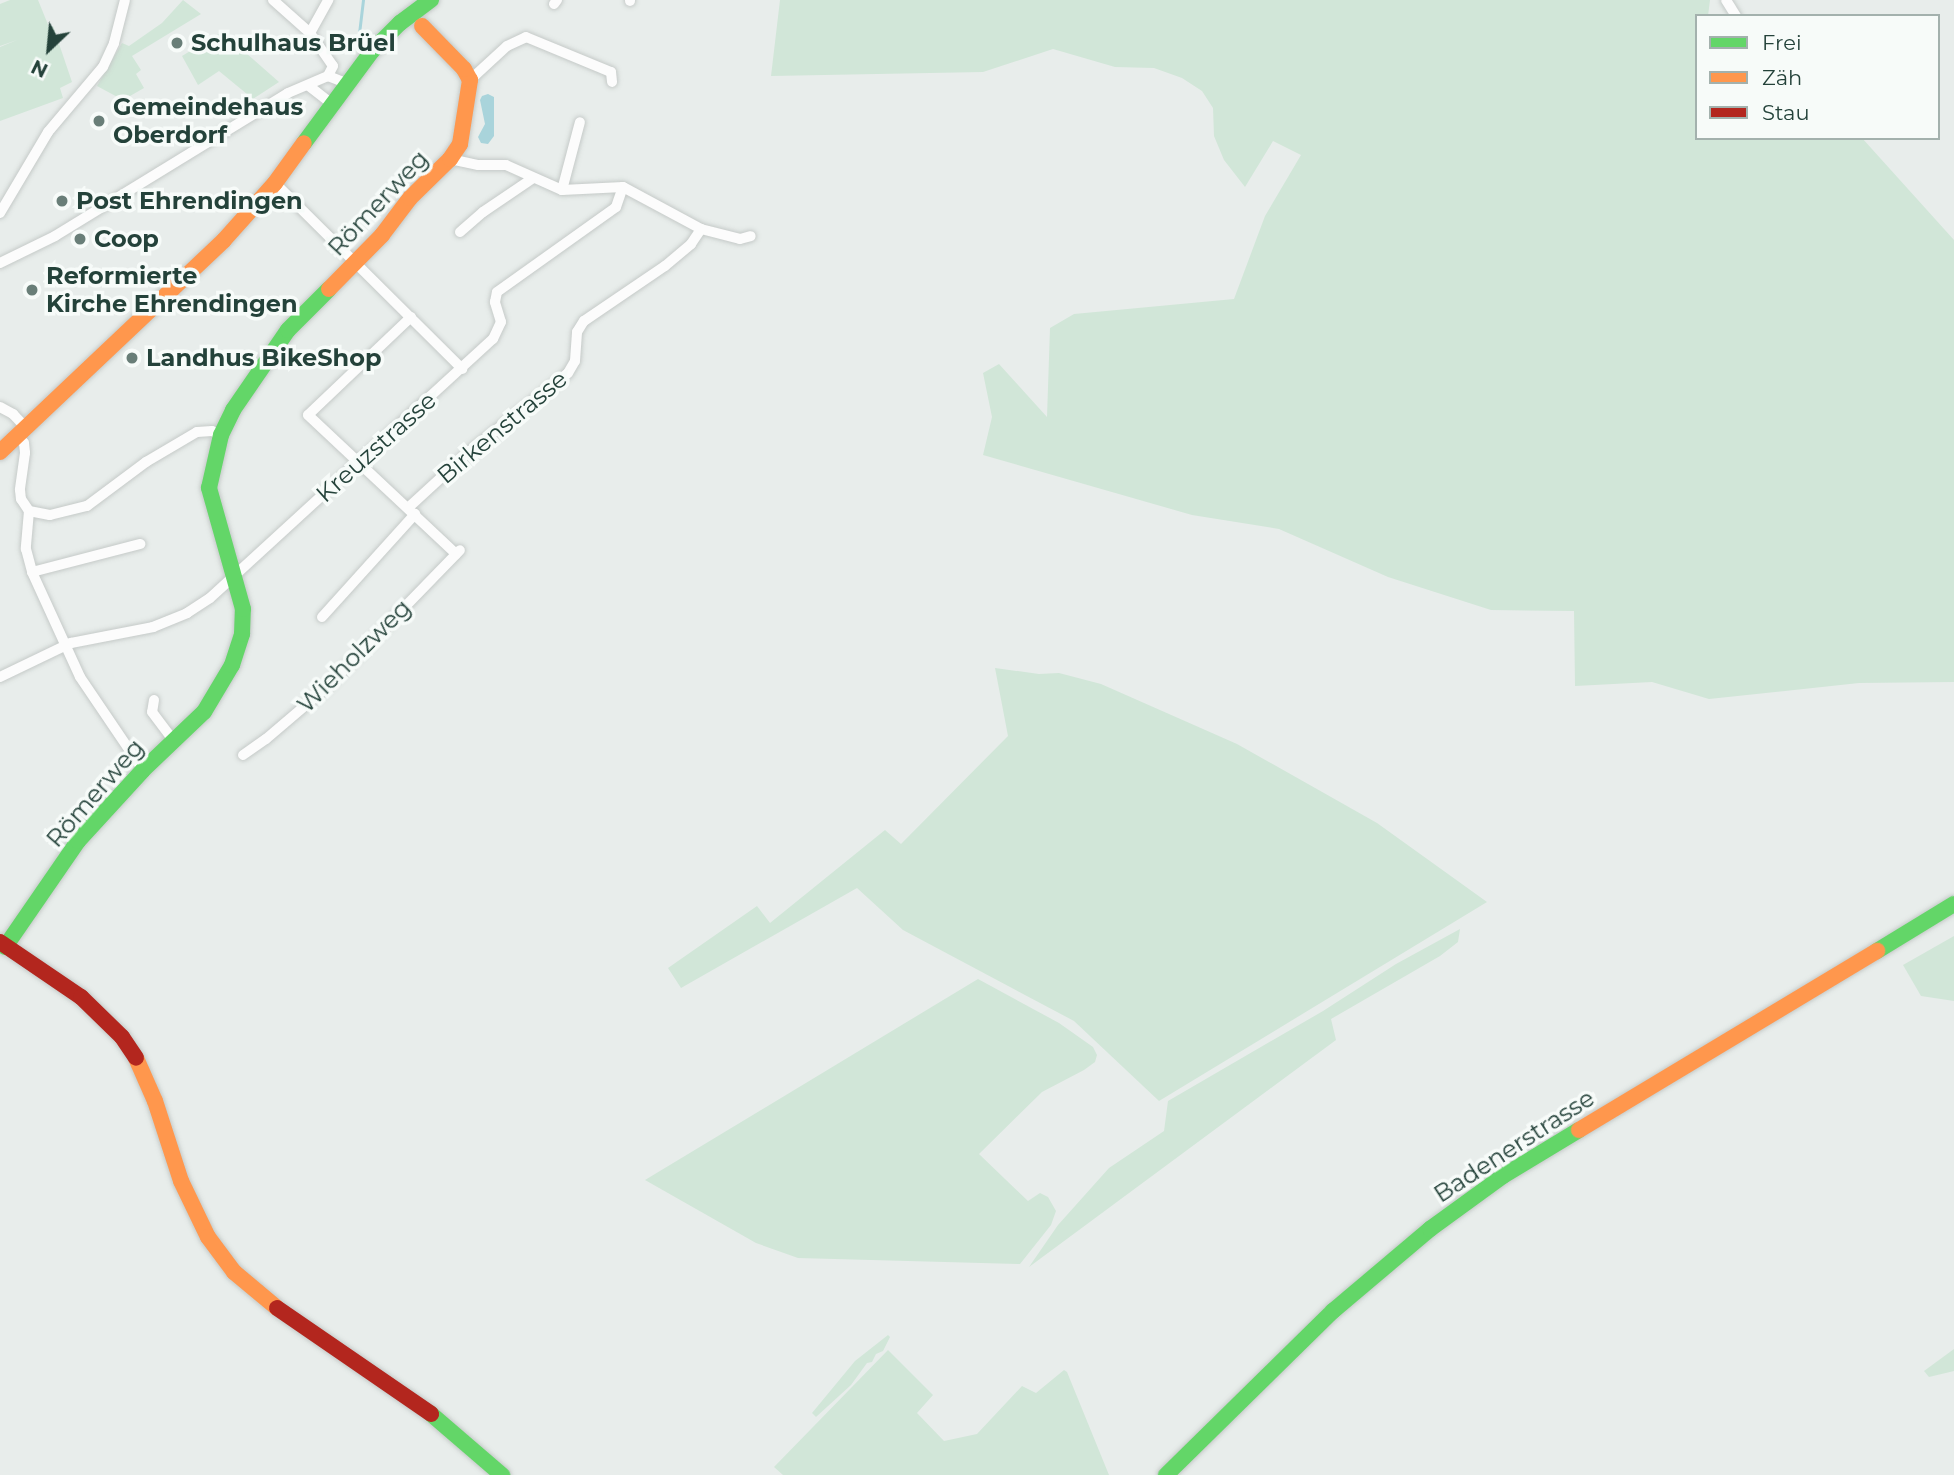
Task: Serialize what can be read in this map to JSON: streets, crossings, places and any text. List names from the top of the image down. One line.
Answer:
{"streets":{"street":["Römerweg","Birkenstrasse","Kreuzstrasse","Wieholzweg","Badenerstrasse"]},"crossings":[["Römerweg","Kreuzstrasse"],["Birkenstrasse","Wieholzweg"]],"places":["Schulhaus Brüel","Gemeindehaus Oberdorf","Post Ehrendingen","Coop","Reformierte Kirche Ehrendingen","Landhus BikeShop"],"legend":["Frei","Zäh","Stau"],"north":"bottom left"}
